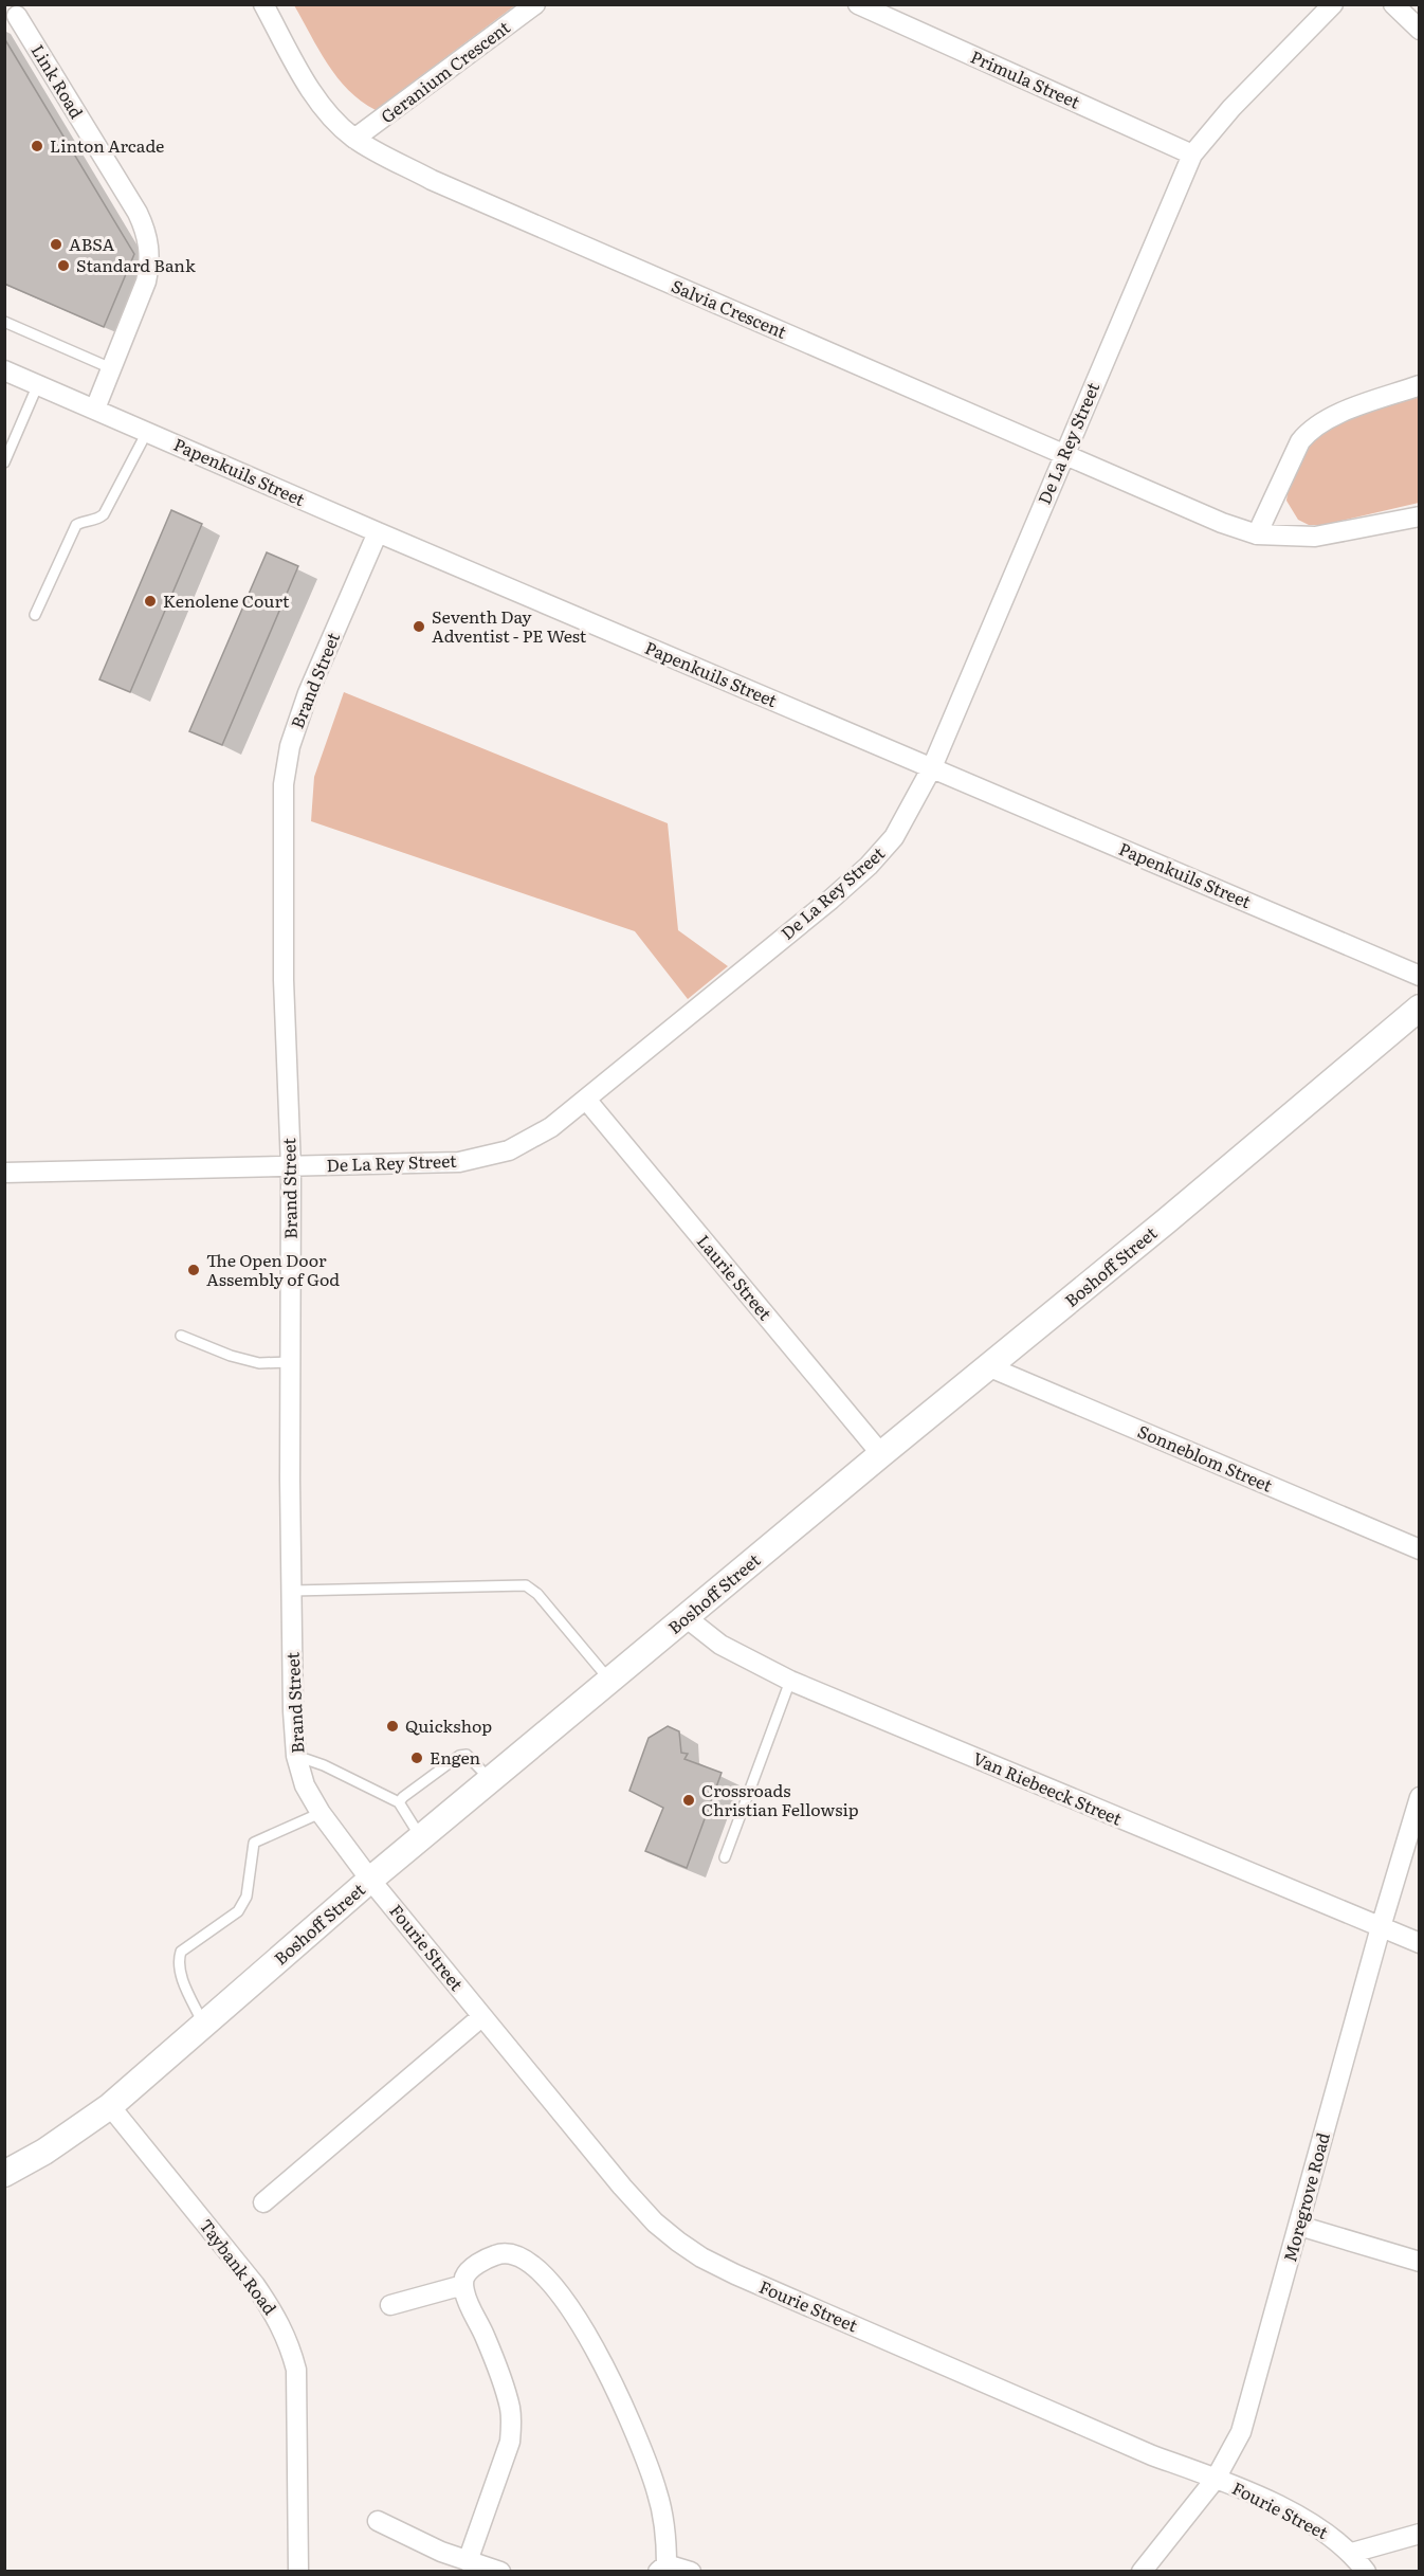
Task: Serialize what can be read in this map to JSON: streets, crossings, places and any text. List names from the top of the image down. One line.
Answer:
{"streets":{"street":["Geranium Crescent","Primula Street","Link Road","Salvia Crescent","De La Rey Street","Papenkuils Street","Brand Street","Boshoff Street","Laurie Street","Sonneblom Street","Van Riebeeck Street","Fourie Street","Moregrove Road","Taybank Road"]},"crossings":[["Geranium Crescent","Salvia Crescent"],["Primula Street","De La Rey Street"],["Link Road","Papenkuils Street"],["Salvia Crescent","De La Rey Street"],["De La Rey Street","Papenkuils Street"],["De La Rey Street","Brand Street"],["De La Rey Street","Laurie Street"],["Papenkuils Street","Brand Street"],["Brand Street","Boshoff Street"],["Brand Street","Fourie Street"],["Boshoff Street","Laurie Street"],["Boshoff Street","Sonneblom Street"],["Boshoff Street","Van Riebeeck Street"],["Boshoff Street","Fourie Street"],["Boshoff Street","Taybank Road"],["Van Riebeeck Street","Moregrove Road"],["Fourie Street","Moregrove Road"]],"places":["Linton Arcade","ABSA","Standard Bank","Kenolene Court","Seventh Day Adventist - PE West","The Open Door Assembly of God","Quickshop","Engen","Crossroads Christian Fellowsip"]}
